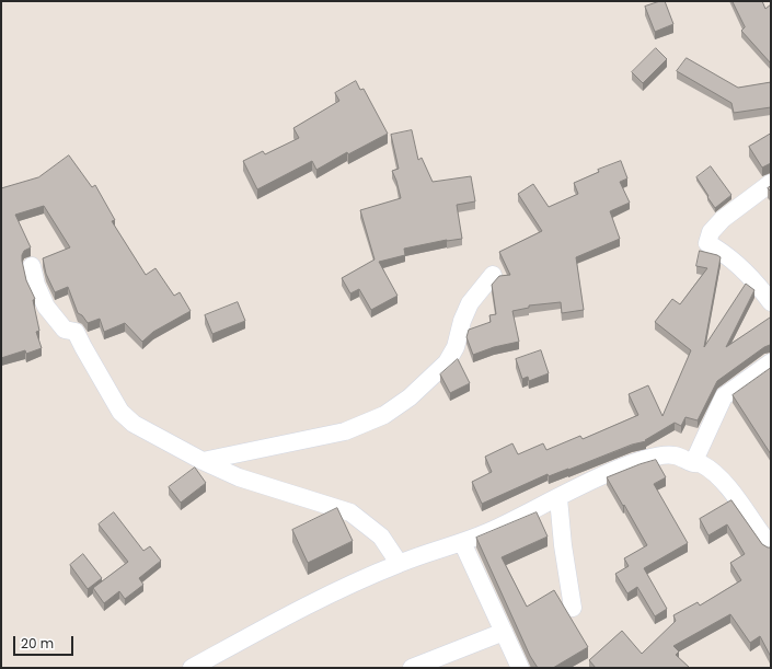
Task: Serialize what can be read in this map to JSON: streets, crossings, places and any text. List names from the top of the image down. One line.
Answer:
{"scale_bar":"20 m"}
